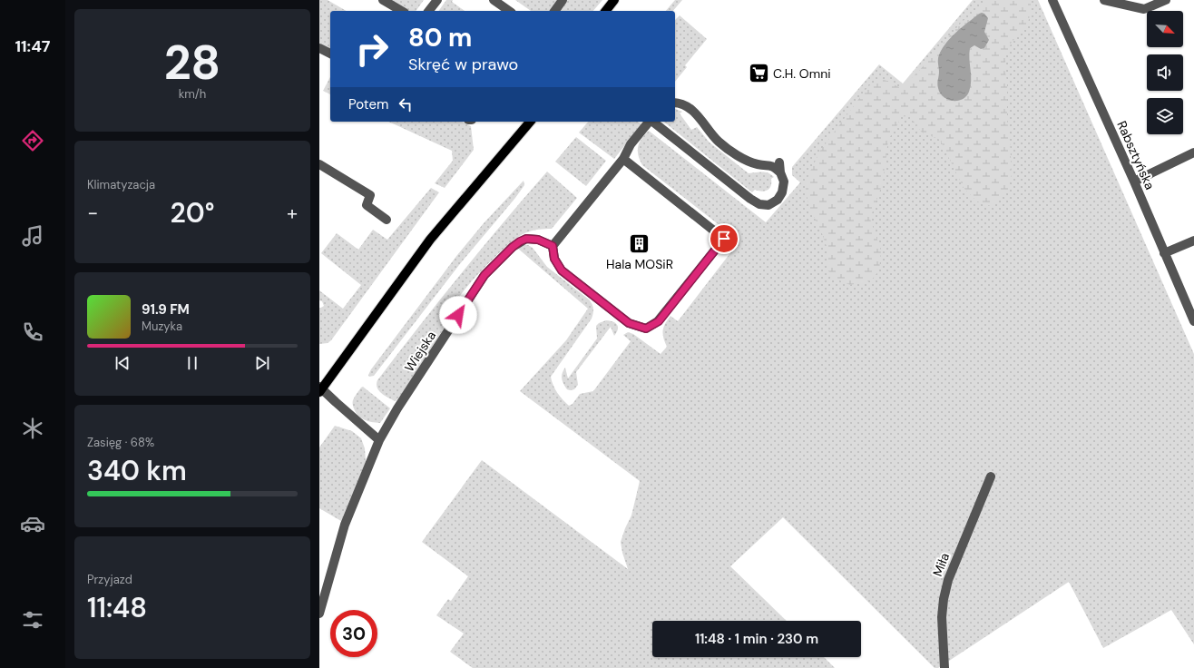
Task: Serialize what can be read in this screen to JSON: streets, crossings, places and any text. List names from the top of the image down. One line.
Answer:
{"streets":{"street":["Rabsztyńska","Wiejska","Miła"]},"places":{"supermarket":["C.H. Omni"],"building":["Hala MOSiR"]},"north":"bottom right","page":{"tabs":"11:47","tile":[["28","km/h"],"Klimatyzacja",["Zasięg · 68%","340 km"],["Przyjazd","11:48"]],"turn":["80 m","Skręć w prawo"],"then":"Potem","heat":["−","20°","+"],"song":["91.9 FM","Muzyka"],"limit":"30","trip":"11:48 · 1 min · 230 m"}}
